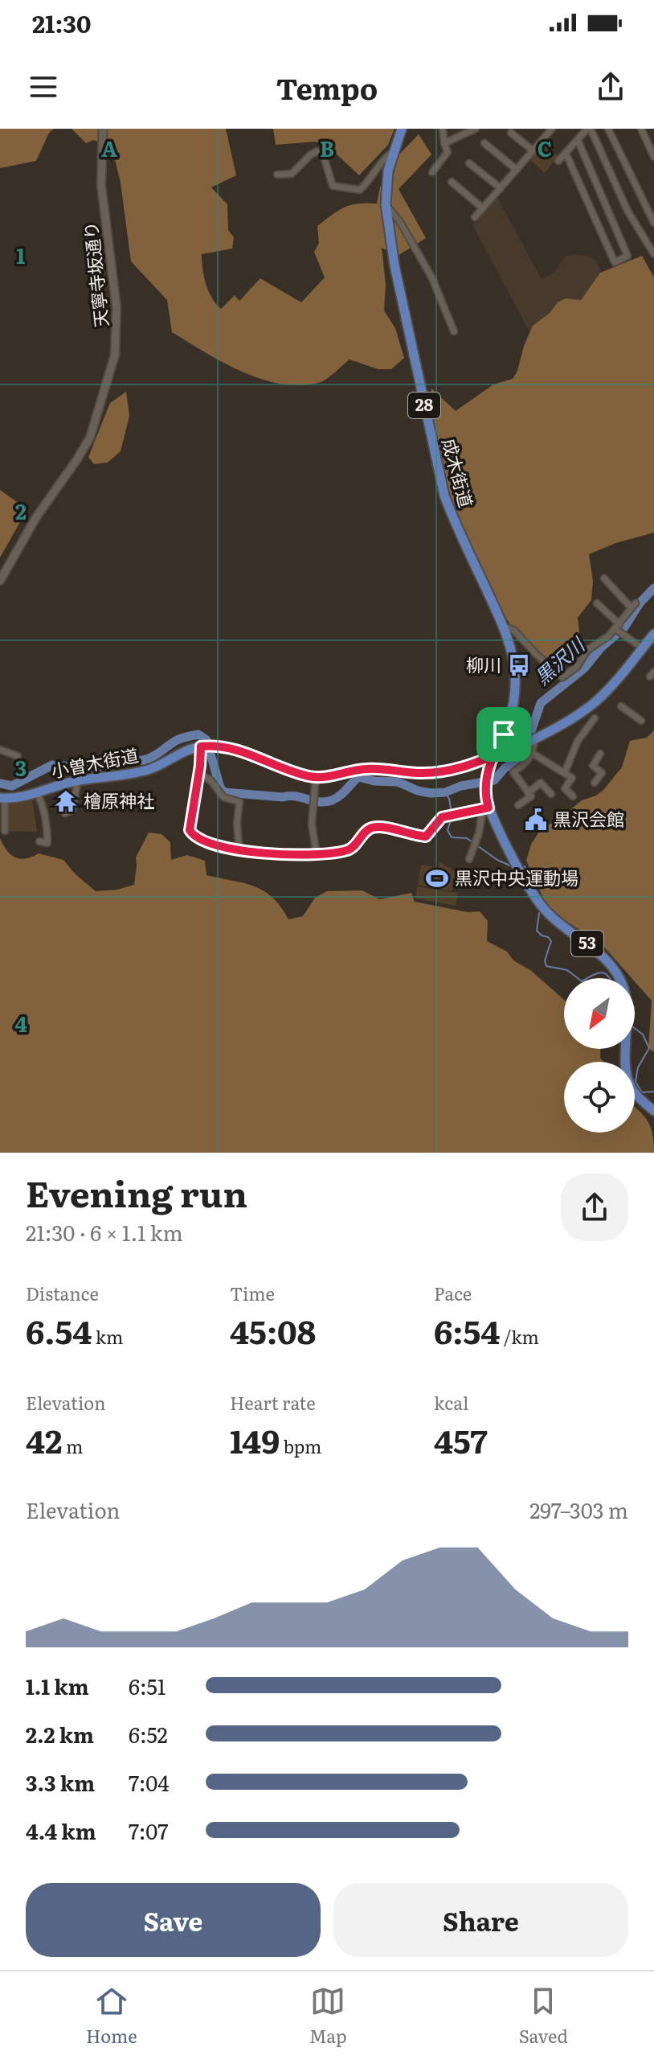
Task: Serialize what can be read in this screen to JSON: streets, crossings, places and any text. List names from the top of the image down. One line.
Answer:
{"streets":{"main road":["28","成木街道","小曽木街道","53"],"street":["天寧寺坂通り"]},"crossings":[["成木街道","53"]],"water":["黒沢川"],"places":{"bus stop":["柳川"],"temple":["檜原神社"],"public building":["黒沢会館"],"sports":["黒沢中央運動場"]},"north":"bottom left","page":{"status":"21:30","header":"Tempo","heading":["Evening run","21:30 · 6 × 1.1 km"],"stats":[["Distance","6.54 km"],["Time","45:08"],["Pace","6:54 /km"],["Elevation","42 m"],["Heart rate","149 bpm"],["kcal","457"]],"chart":["Elevation","297–303 m"],"list":[{"name":"1.1 km","note":"6:51"},{"name":"2.2 km","note":"6:52"},{"name":"3.3 km","note":"7:04"},{"name":"4.4 km","note":"7:07"}],"buttons":["Save","Share"],"tabs":["Home","Map","Saved"]},"grid":{"columns":["A","B","C"],"rows":["1","2","3","4"]}}
